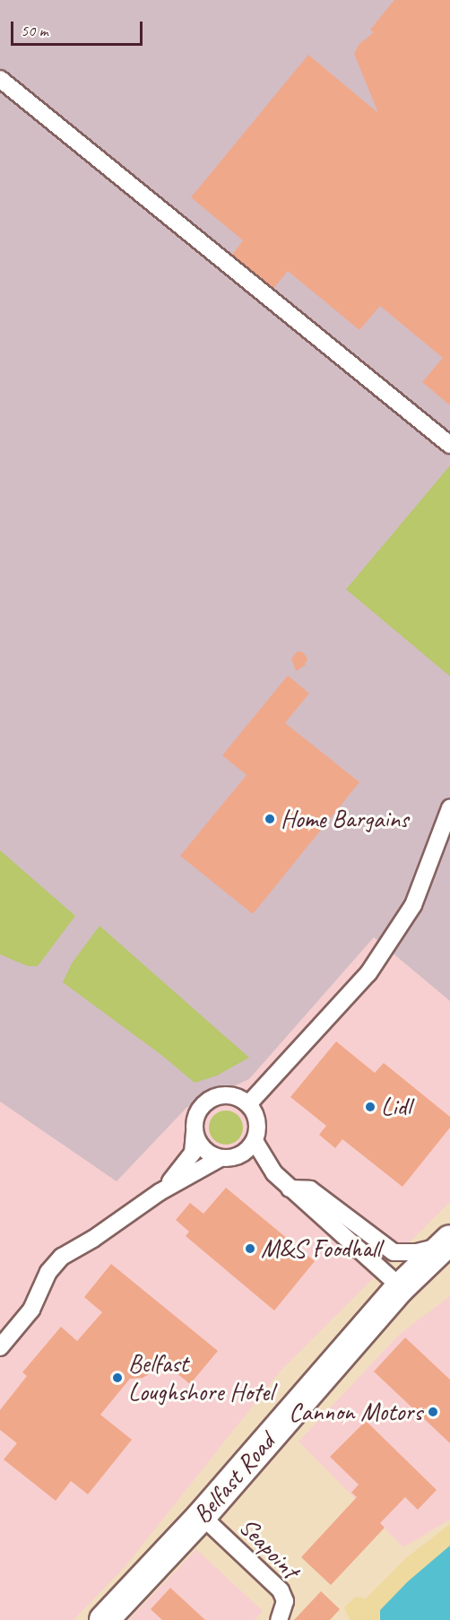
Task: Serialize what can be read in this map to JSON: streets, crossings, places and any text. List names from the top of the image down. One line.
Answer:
{"streets":{"highway":["Belfast Road"],"street":["Seapoint"]},"crossings":[["Belfast Road","Seapoint"]],"places":["Home Bargains","Lidl","M&S Foodhall","Belfast Loughshore Hotel","Cannon Motors"],"scale_bar":"50 m"}
